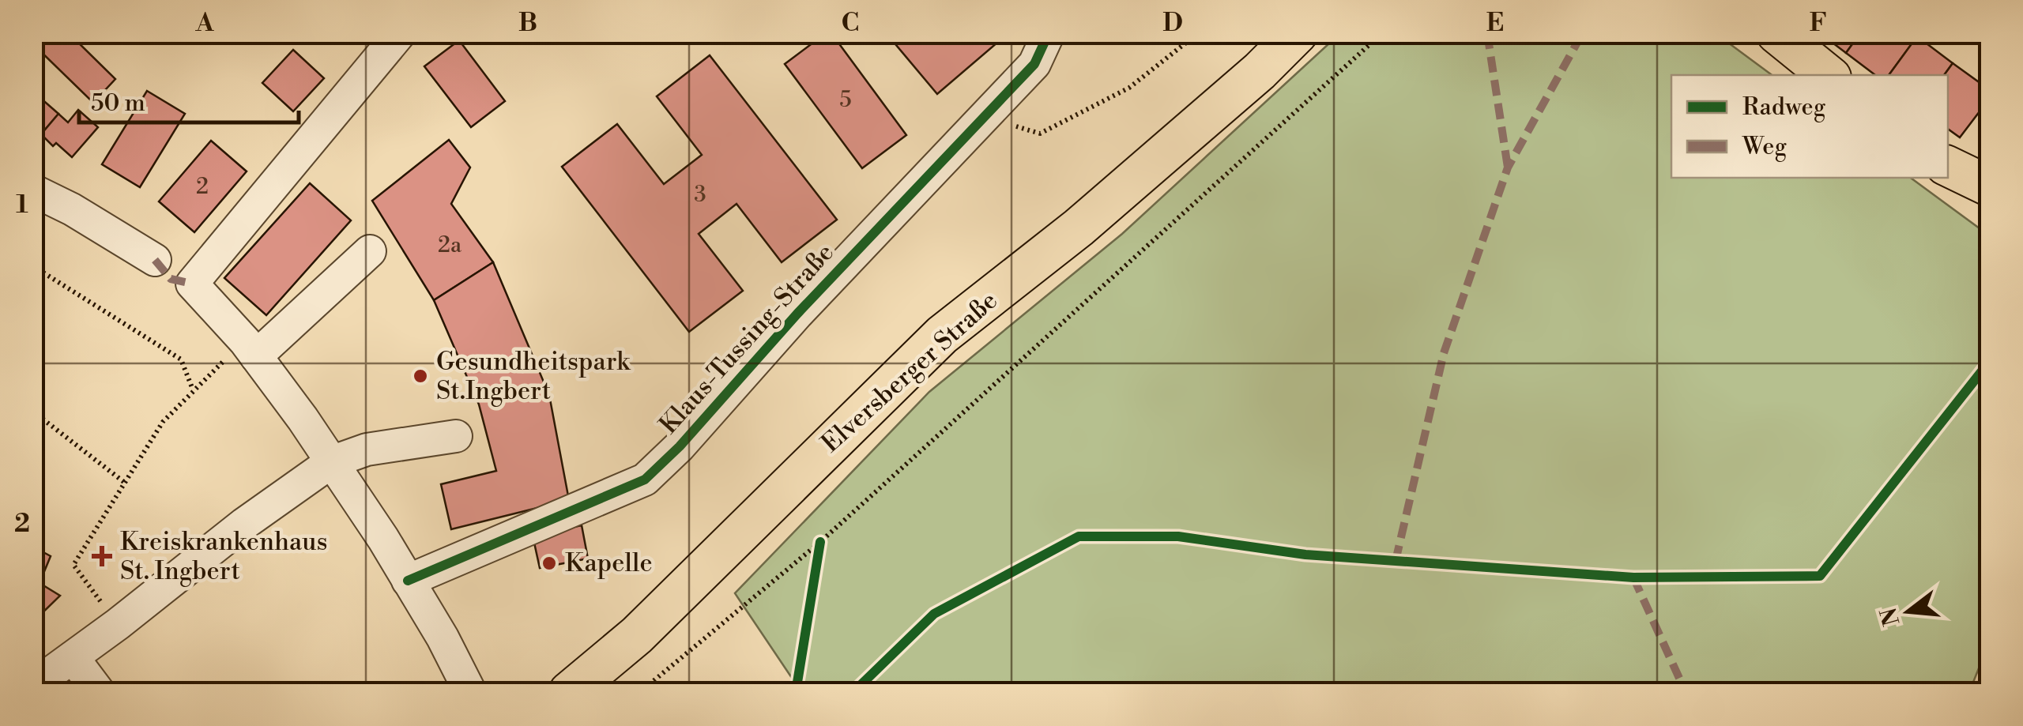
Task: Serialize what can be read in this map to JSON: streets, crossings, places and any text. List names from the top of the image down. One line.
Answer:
{"streets":{"main road":["Elversberger Straße"],"street":["Klaus-Tussing-Straße"]},"places":{"other":["Gesundheitspark St.Ingbert","Kapelle"],"health":["Kreiskrankenhaus St. Ingbert"]},"house_numbers":["5","2","3","2a"],"legend":["Radweg","Weg"],"scale_bar":"50 m","north":"left","grid":{"columns":["A","B","C","D","E","F"],"rows":["1","2"]}}
